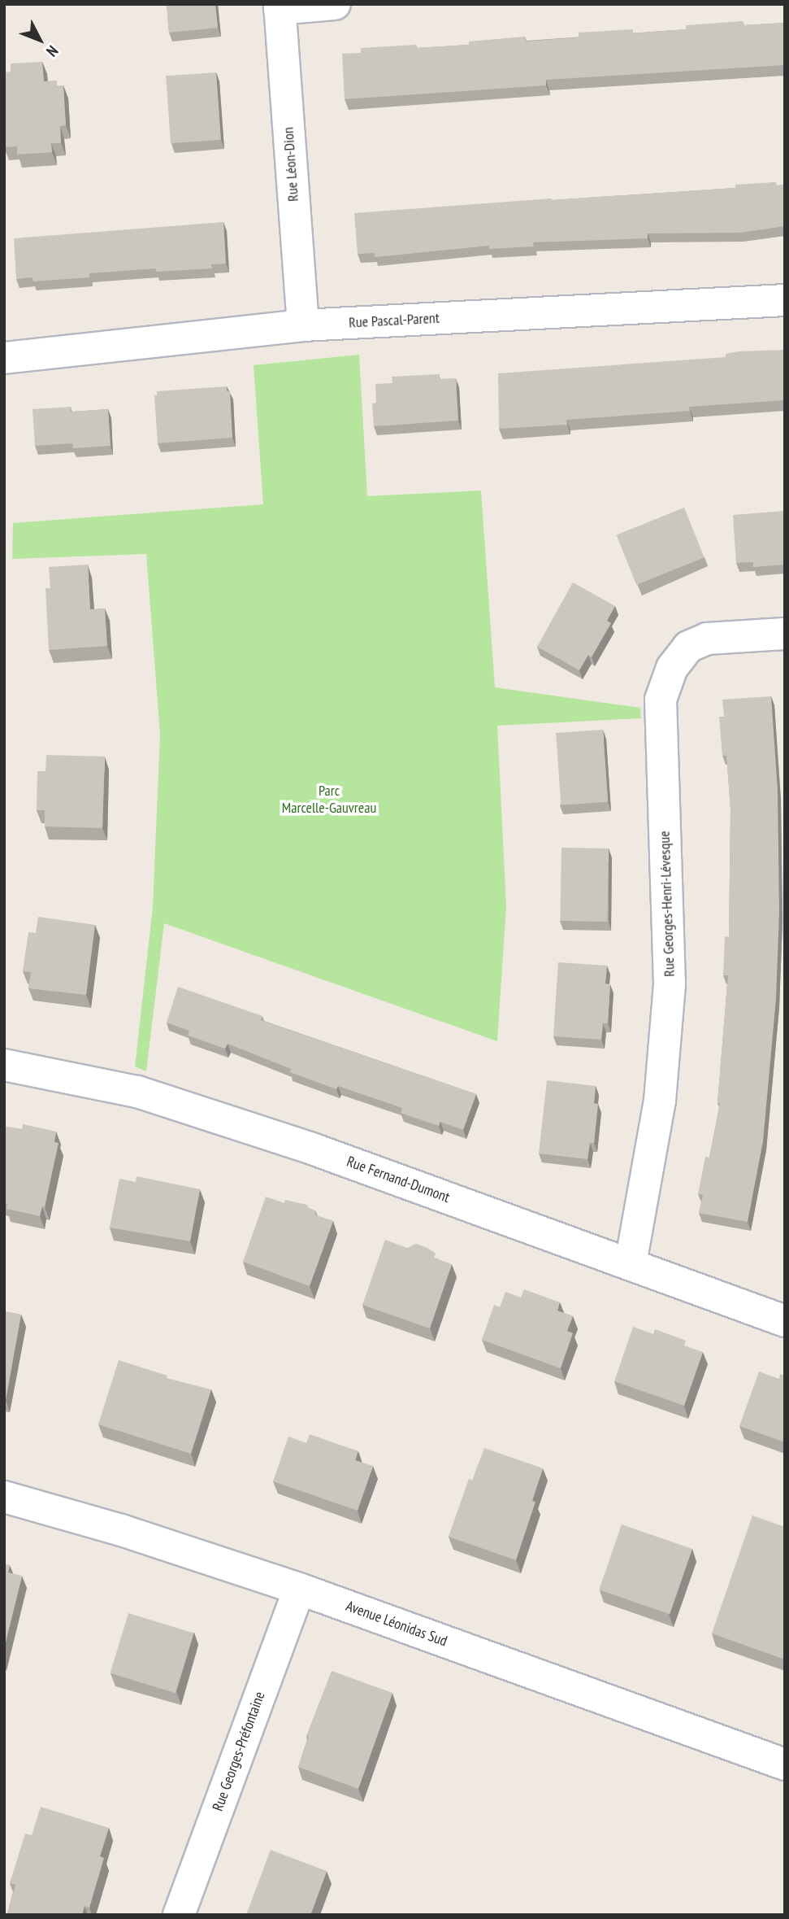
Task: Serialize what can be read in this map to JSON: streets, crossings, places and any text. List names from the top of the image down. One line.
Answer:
{"streets":{"street":["Rue Léon-Dion","Rue Pascal-Parent","Rue Georges-Henri-Lévesque","Rue Fernand-Dumont","Avenue Léonidas Sud","Rue Georges-Préfontaine"]},"crossings":[["Rue Léon-Dion","Rue Pascal-Parent"],["Rue Georges-Henri-Lévesque","Rue Fernand-Dumont"],["Avenue Léonidas Sud","Rue Georges-Préfontaine"]],"parks":["Parc Marcelle-Gauvreau"],"north":"bottom right"}
